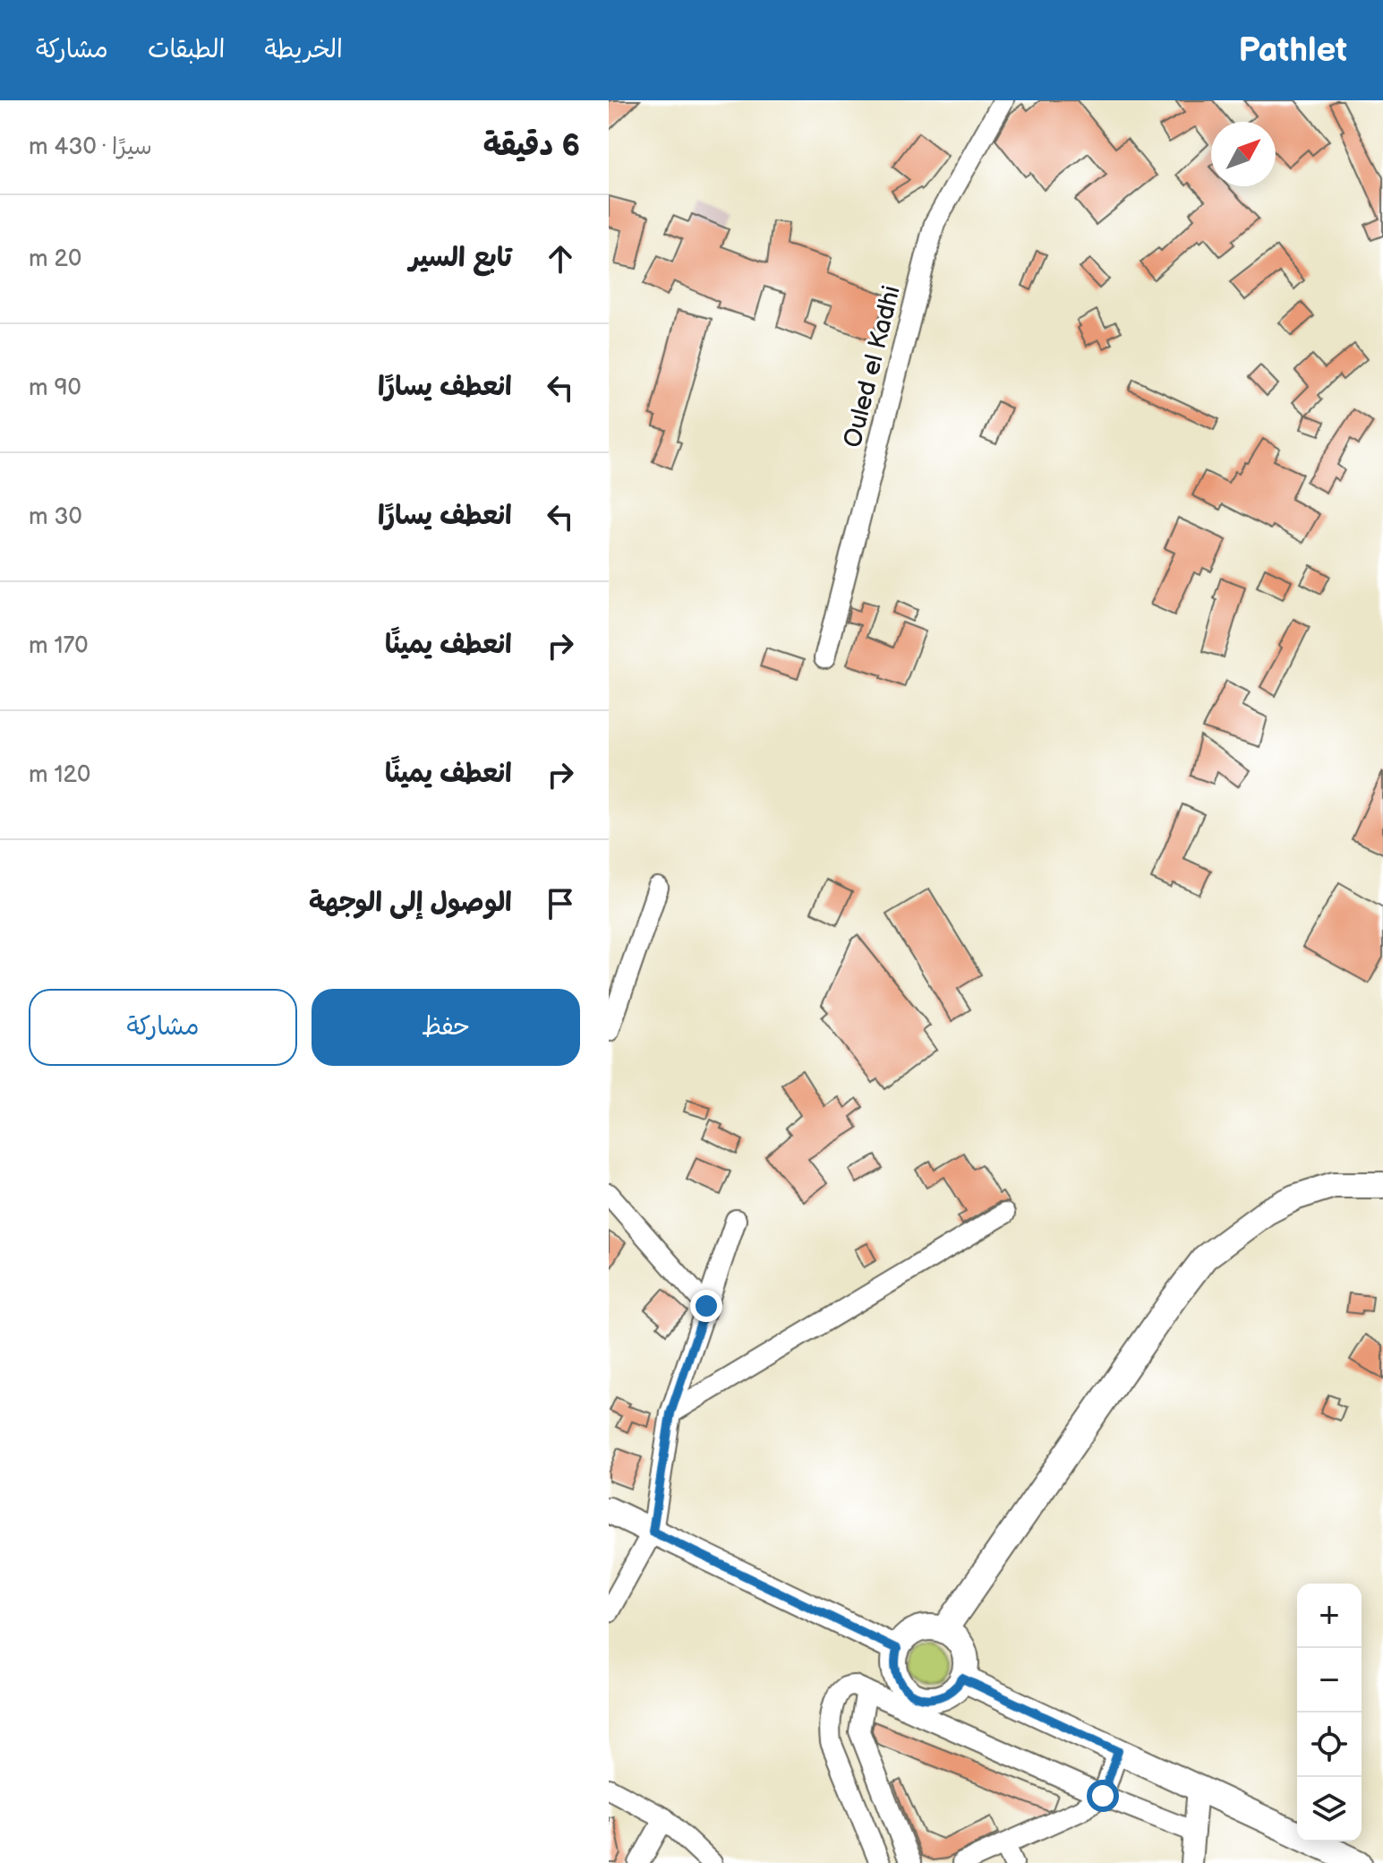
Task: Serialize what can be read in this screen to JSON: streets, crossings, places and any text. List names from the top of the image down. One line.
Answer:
{"streets":{"street":["Ouled el Kadhi"]},"north":"top right","page":{"header":"Pathlet","nav":["الخريطة","الطبقات","مشاركة"],"heading":["6 دقيقة","سيرًا · 430 m"],"list":[["تابع السير","20 m"],["انعطف يسارًا","90 m"],["انعطف يسارًا","30 m"],["انعطف يمينًا","170 m"],["انعطف يمينًا","120 m"],"الوصول إلى الوجهة"],"buttons":["حفظ","مشاركة"],"map_buttons":["+","−"]}}
